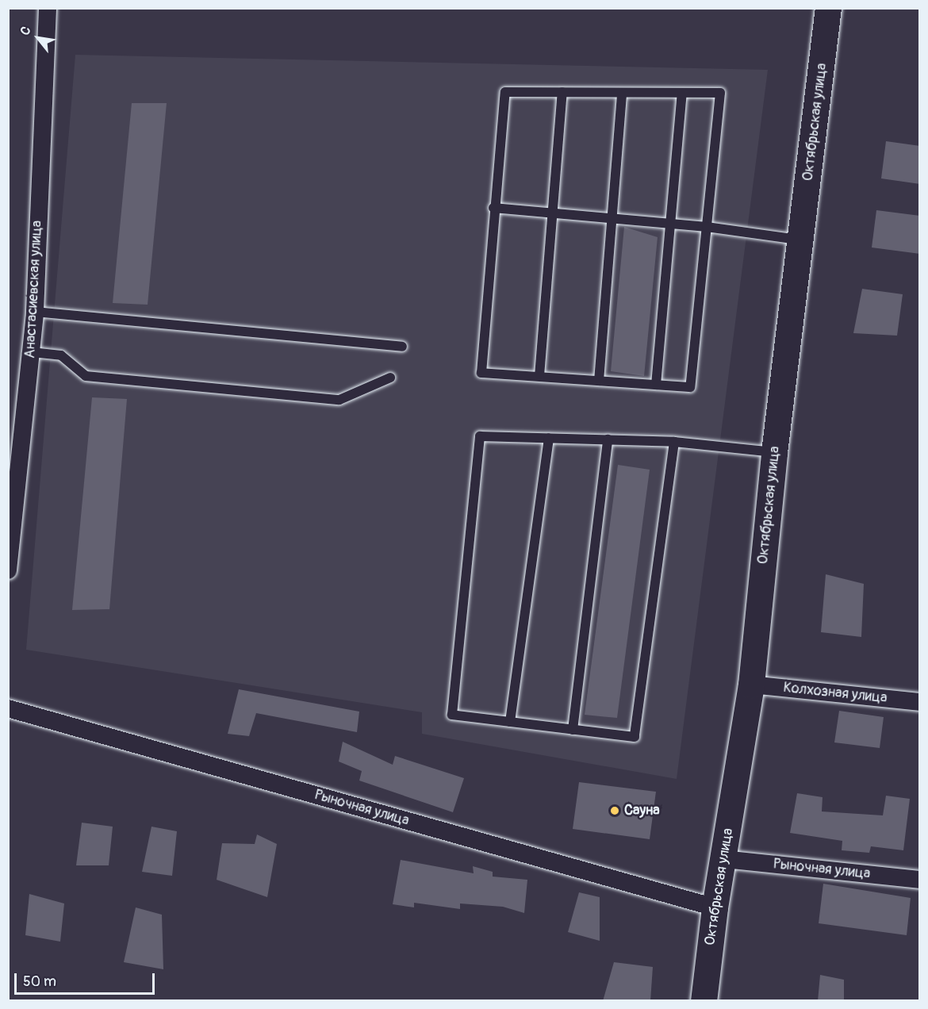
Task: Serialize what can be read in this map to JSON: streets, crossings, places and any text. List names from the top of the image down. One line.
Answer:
{"streets":{"street":["Октябрьская улица","Анастасиевская улица","Колхозная улица","Рыночная улица"]},"crossings":[["Октябрьская улица","Колхозная улица"],["Октябрьская улица","Рыночная улица"]],"places":["Сауна"],"scale_bar":"50 m","north":"top left"}
